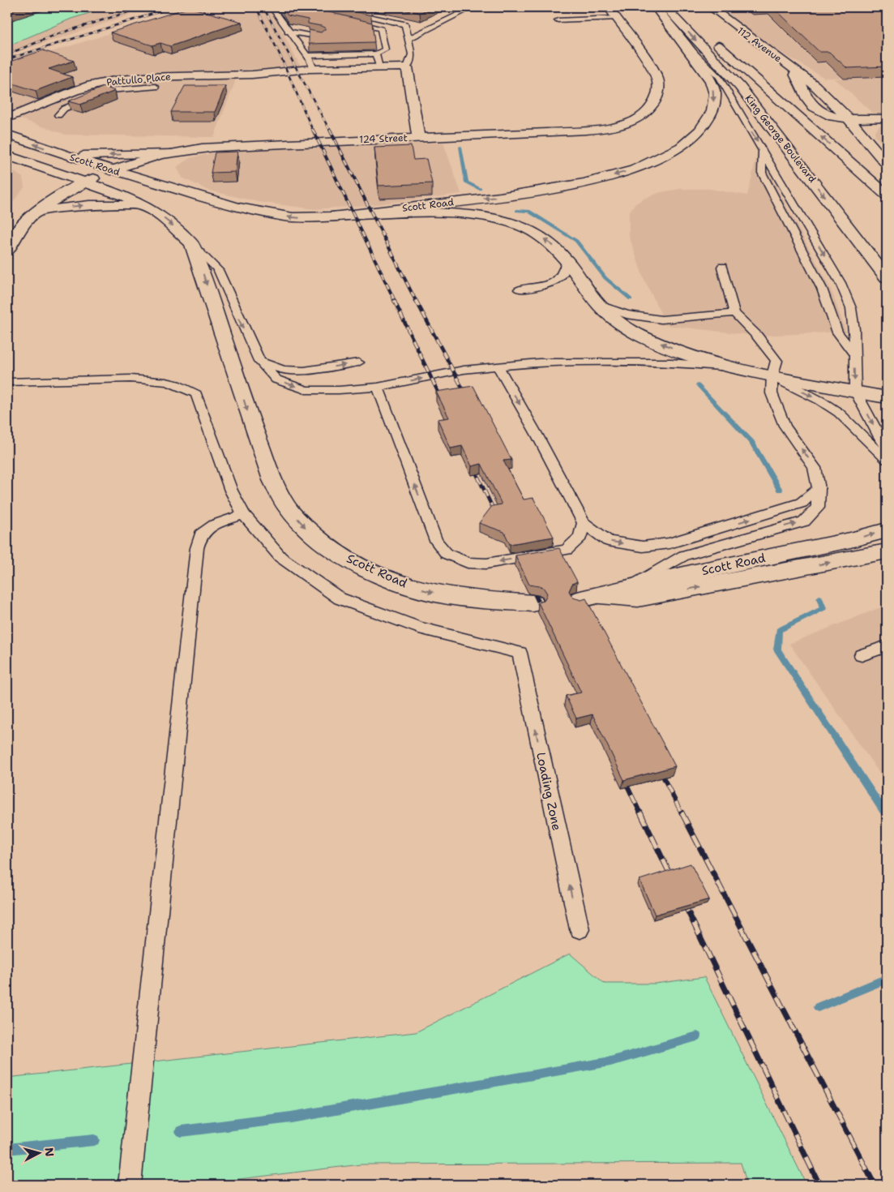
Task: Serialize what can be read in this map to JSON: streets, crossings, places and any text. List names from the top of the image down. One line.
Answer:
{"streets":{"main road":["112 Avenue","Pattullo Place","124 Street","King George Boulevard","Scott Road"],"lane":["Loading Zone"]},"crossings":[["124 Street","Scott Road"]],"one_way":["Loading Zone"],"north":"right"}
